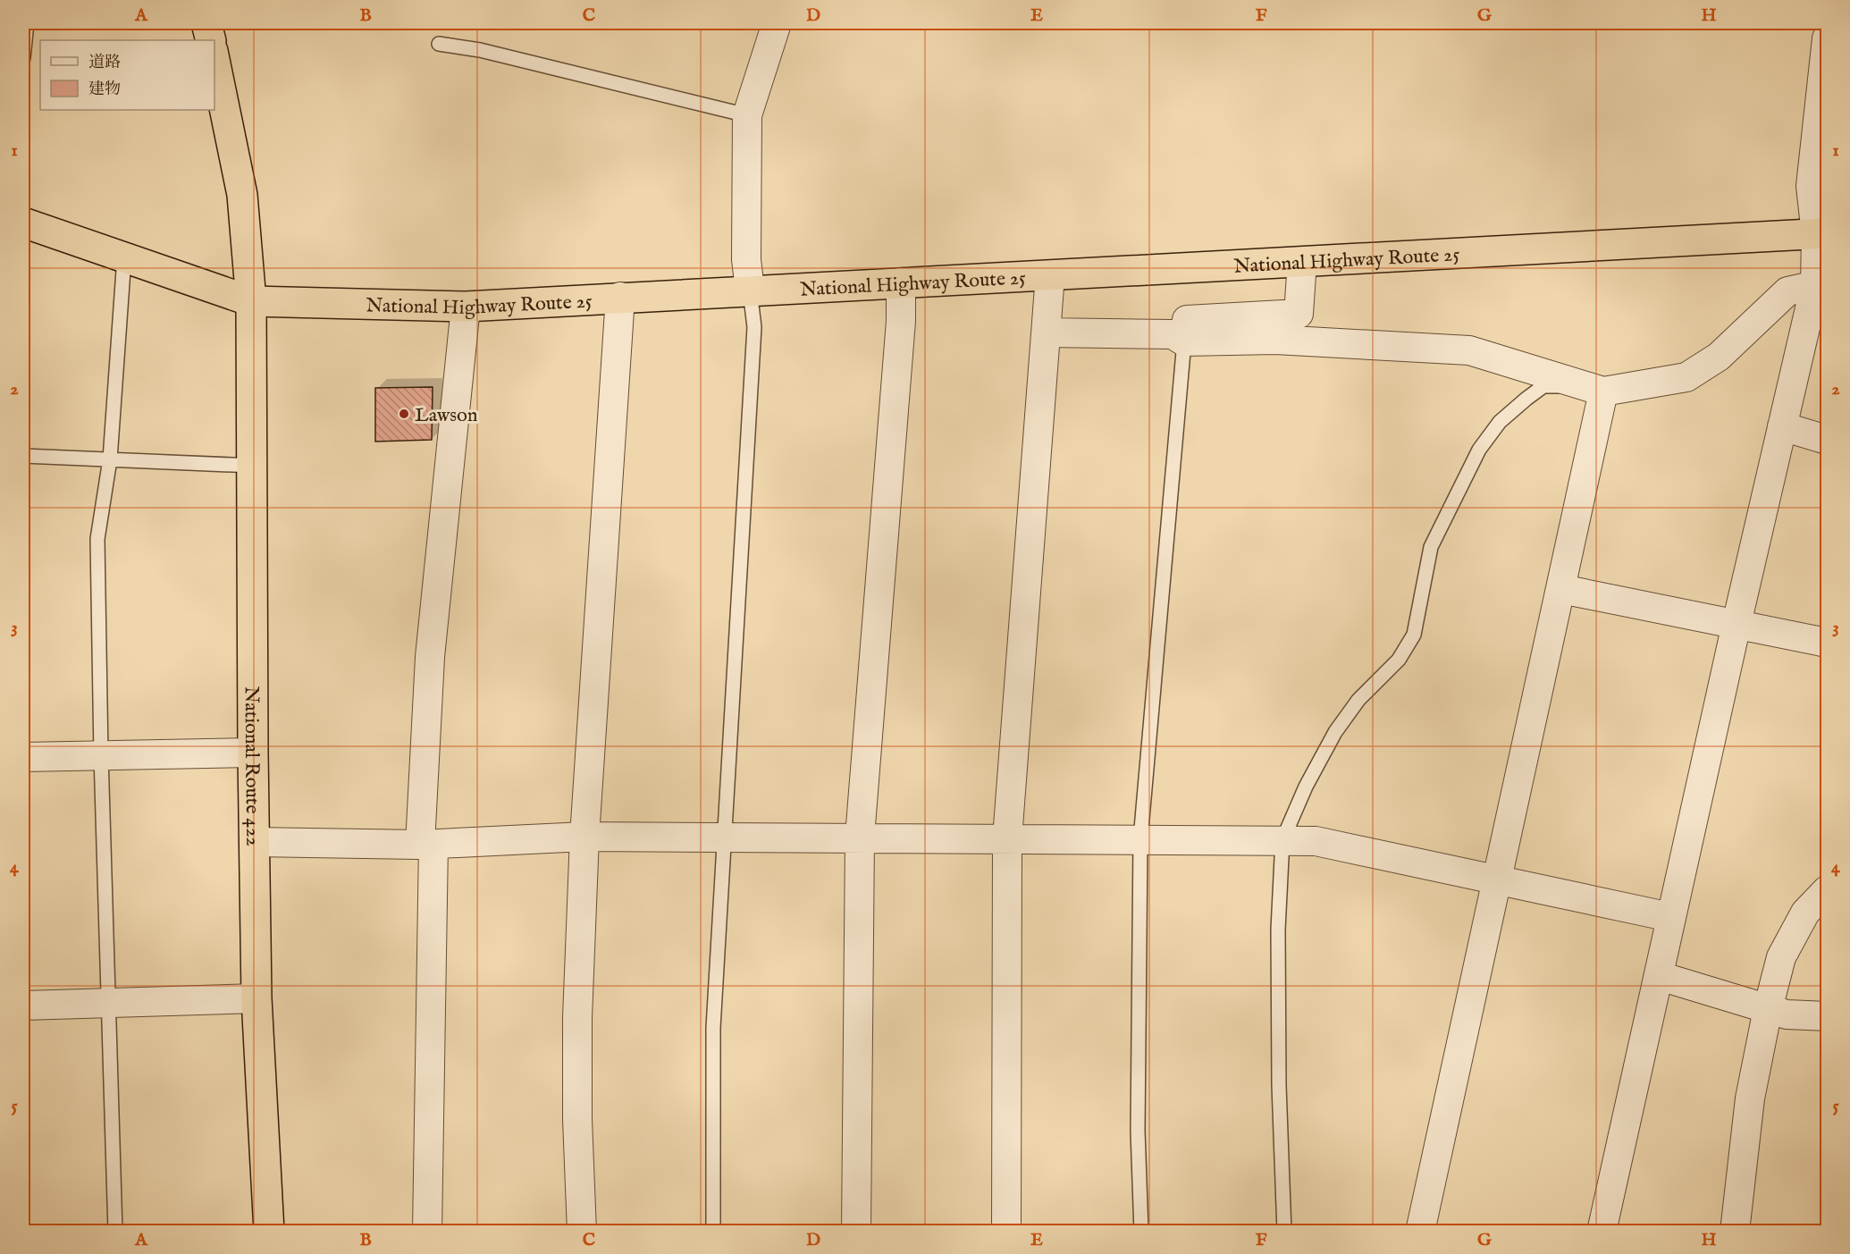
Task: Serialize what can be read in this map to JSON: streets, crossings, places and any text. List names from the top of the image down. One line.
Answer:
{"streets":{"highway":["National Highway Route 25","National Route 422"]},"crossings":[["National Highway Route 25","National Route 422"]],"places":["Lawson"],"legend":["道路","建物"],"grid":{"columns":["A","B","C","D","E","F","G","H"],"rows":["1","2","3","4","5"]}}
